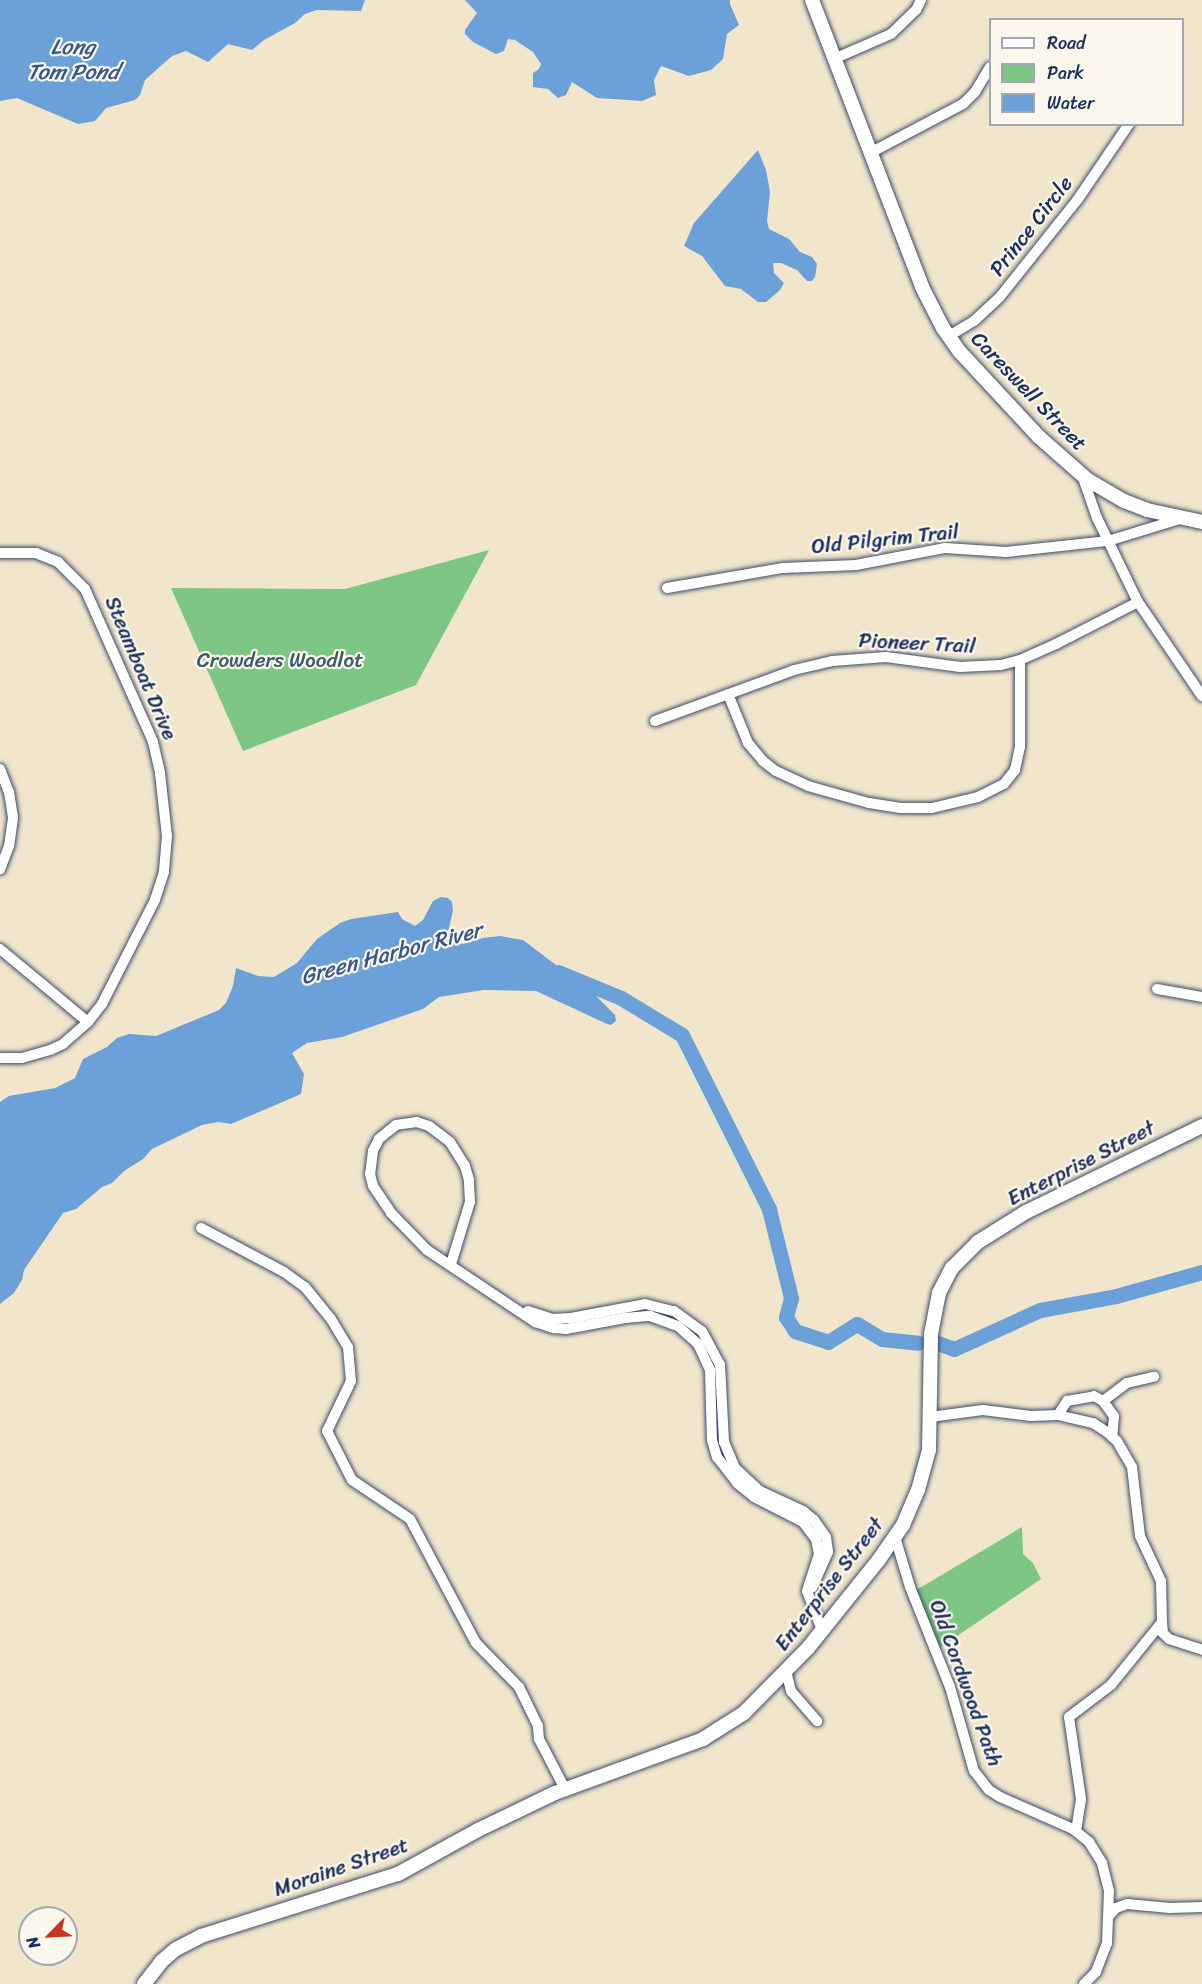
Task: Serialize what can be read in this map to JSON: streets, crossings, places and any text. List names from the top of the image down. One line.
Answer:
{"streets":{"main road":["Careswell Street","Enterprise Street","Moraine Street"],"street":["Prince Circle","Old Pilgrim Trail","Pioneer Trail","Steamboat Drive","Old Cordwood Path"]},"crossings":[["Prince Circle","Careswell Street"],["Careswell Street","Old Pilgrim Trail"],["Careswell Street","Pioneer Trail"],["Enterprise Street","Old Cordwood Path"],["Enterprise Street","Moraine Street"]],"water":["Long Tom Pond","Green Harbor River"],"parks":["Crowders Woodlot"],"legend":["Road","Park","Water"],"north":"bottom left"}
